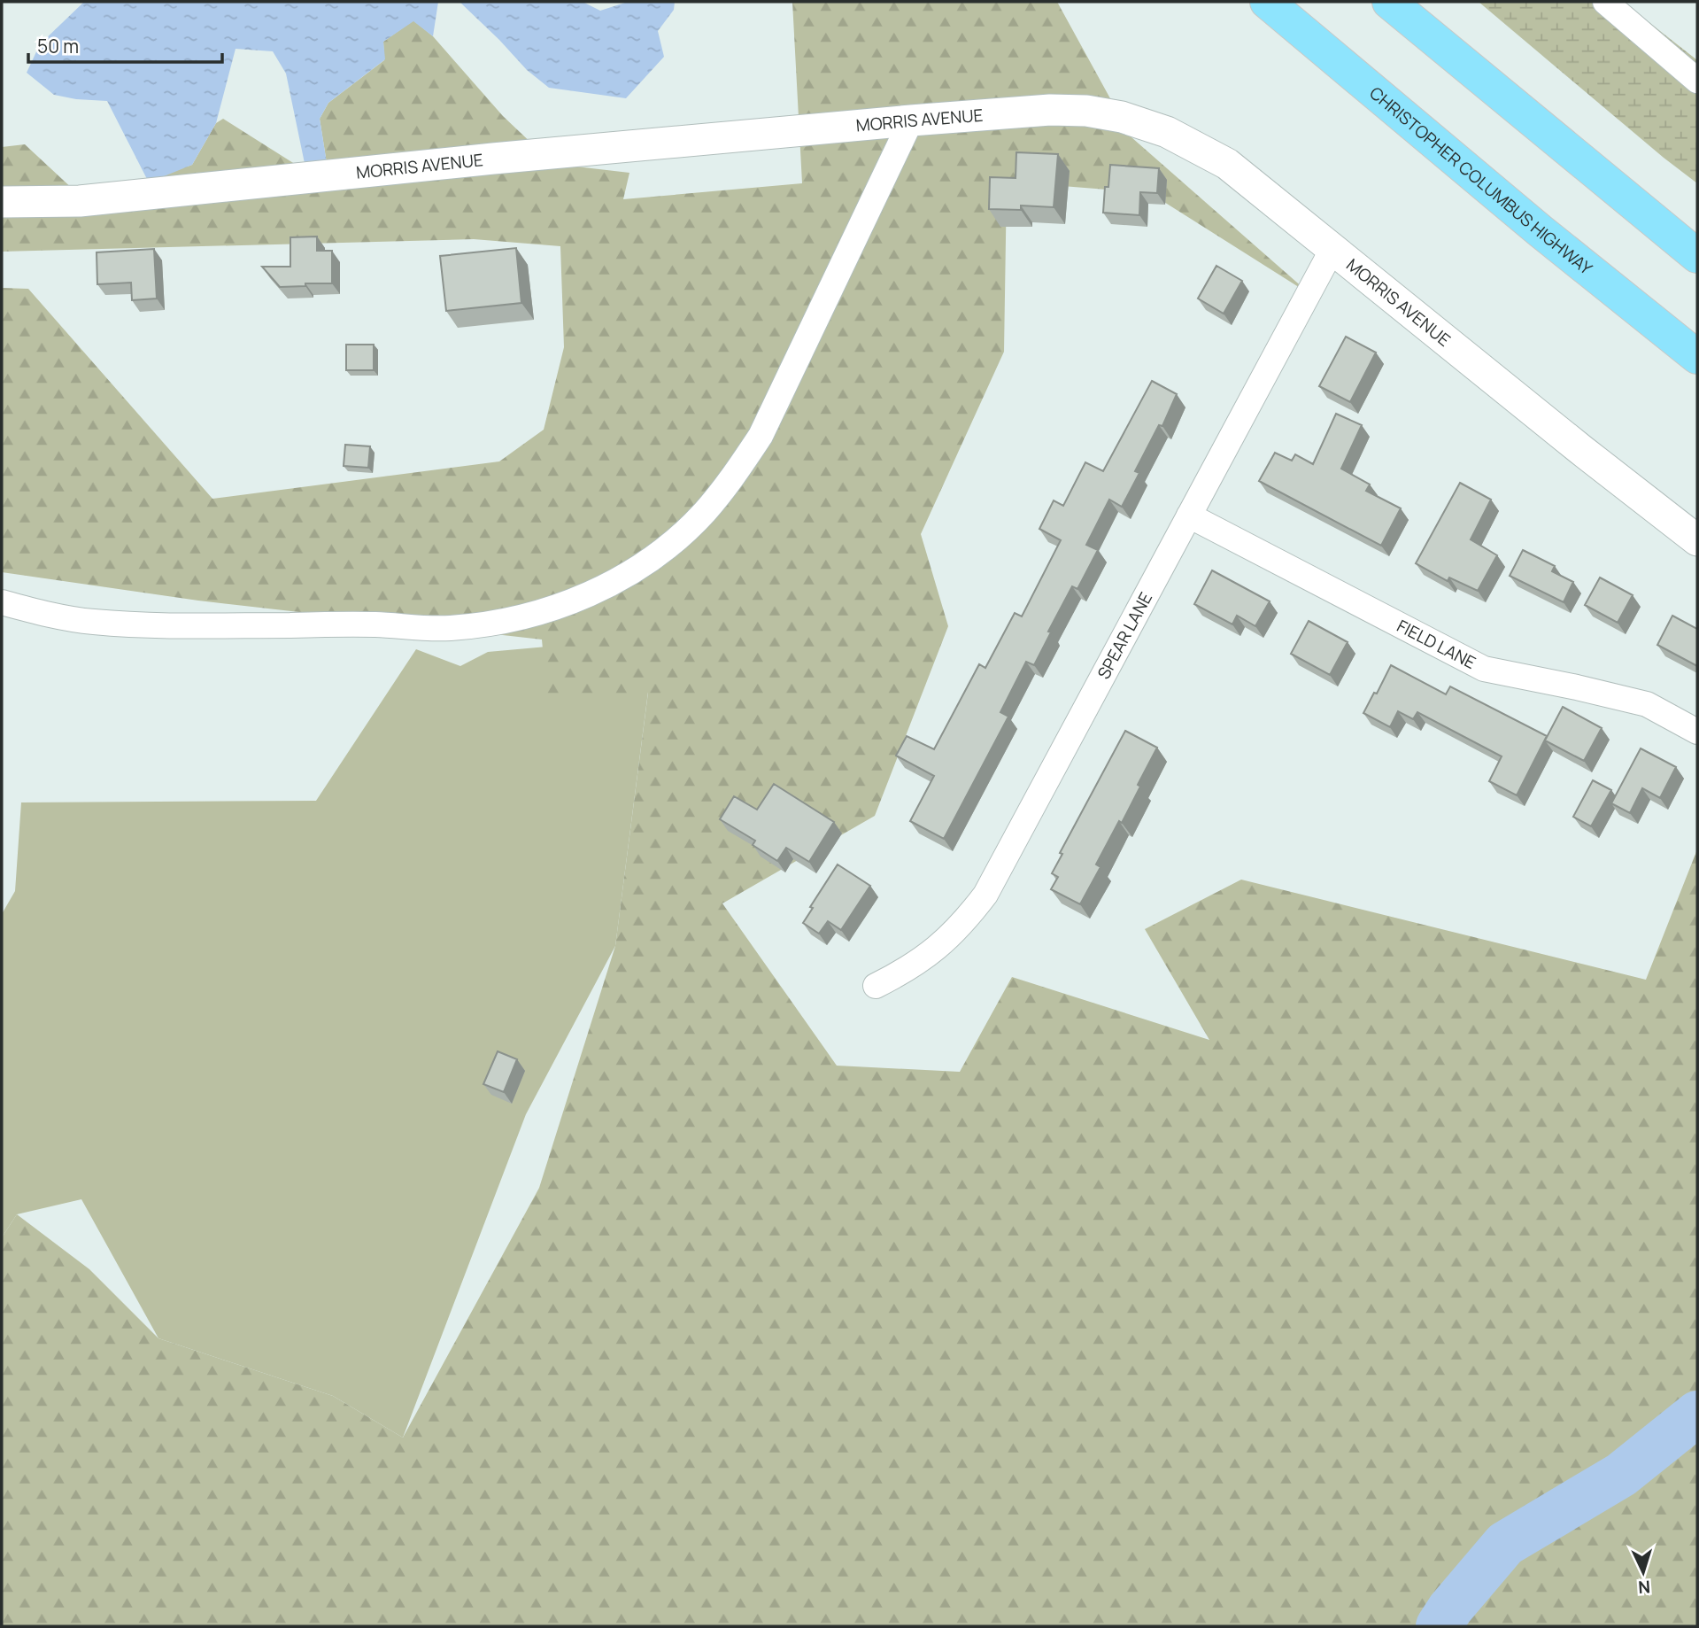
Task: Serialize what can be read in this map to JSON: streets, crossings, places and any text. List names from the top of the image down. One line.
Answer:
{"streets":{"highway":["CHRISTOPHER COLUMBUS HIGHWAY"],"street":["MORRIS AVENUE","SPEAR LANE","FIELD LANE"]},"crossings":[["MORRIS AVENUE","SPEAR LANE"],["SPEAR LANE","FIELD LANE"]],"scale_bar":"50 m","north":"bottom"}
